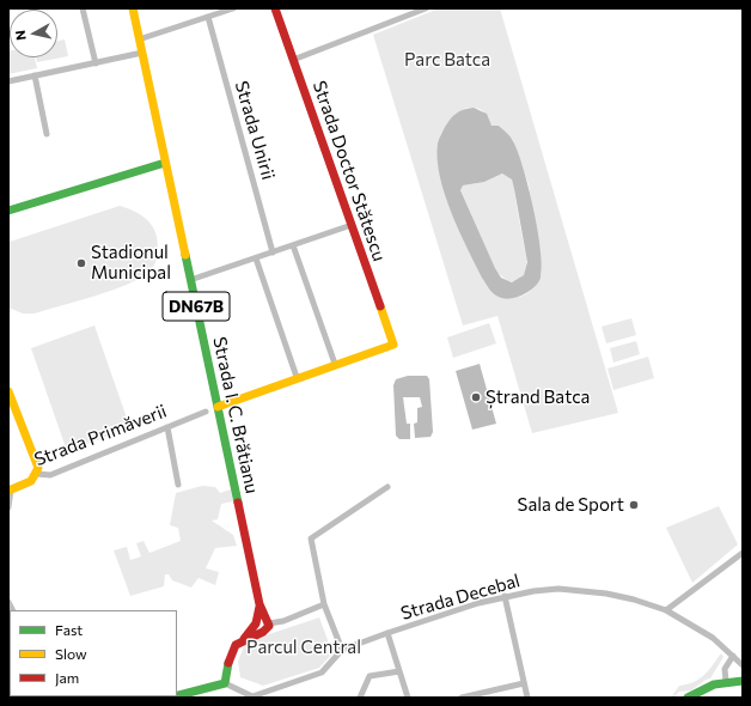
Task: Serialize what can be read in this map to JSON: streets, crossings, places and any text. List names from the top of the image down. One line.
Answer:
{"streets":{"main road":["Strada Doctor Stătescu","DN67B","Strada I. C. Brătianu","Strada Primăverii"],"street":["Strada Unirii","Strada Decebal"]},"parks":["Parc Batca","Parcul Central"],"places":["Stadionul Municipal","Ștrand Batca","Sala de Sport"],"legend":["Fast","Slow","Jam"],"north":"left"}
